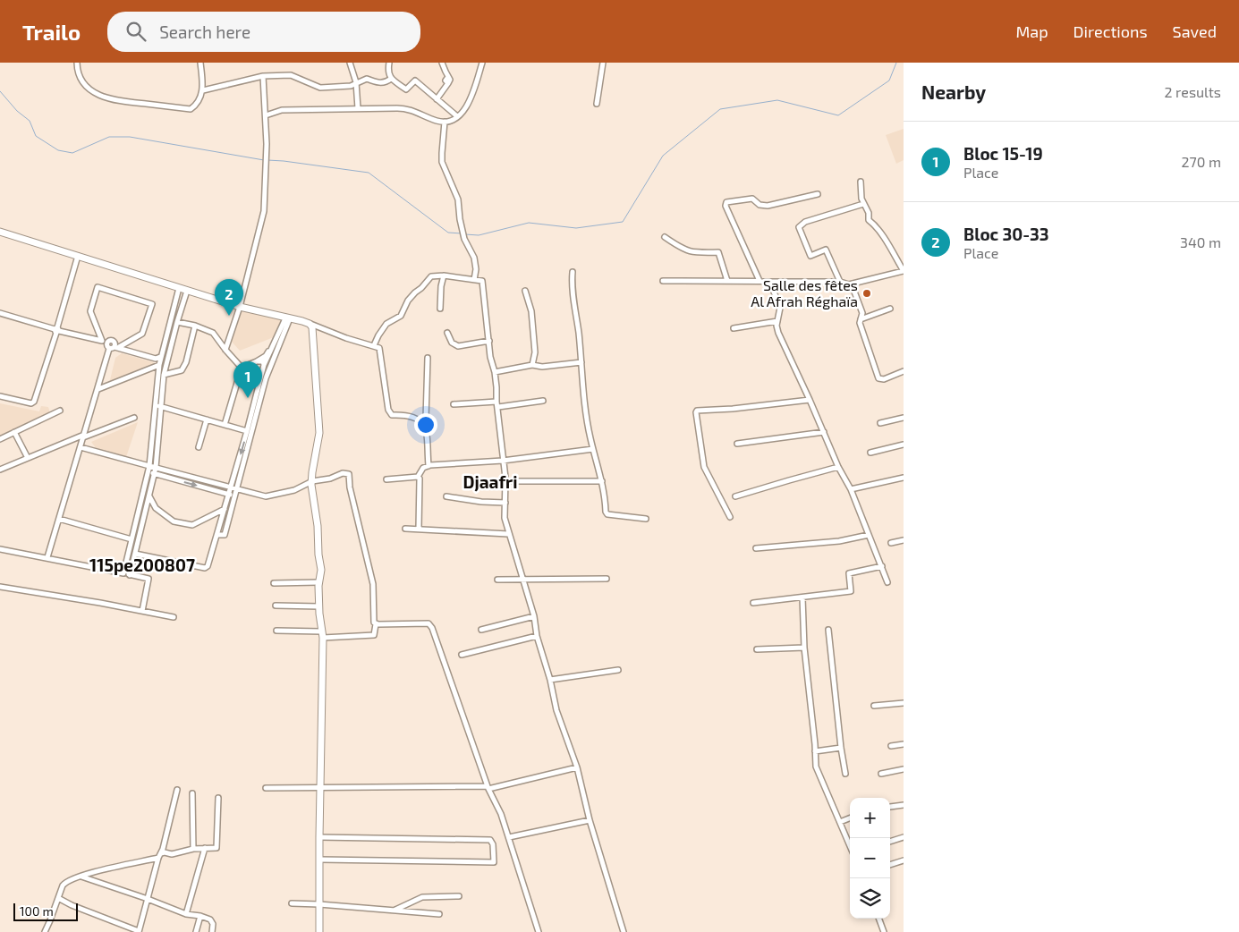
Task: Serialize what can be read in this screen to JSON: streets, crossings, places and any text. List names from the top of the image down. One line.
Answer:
{"districts":["Djaafri","115pe200807"],"places":["Salle des fêtes Al Afrah Réghaïa"],"scale_bar":"100 m","page":{"header":"Trailo","search":"Search here","nav":["Map","Directions","Saved"],"heading":["Nearby","2 results"],"list":[{"mark":"1","name":"Bloc 15-19","note":"Place","value":"270 m"},{"mark":"2","name":"Bloc 30-33","note":"Place","value":"340 m"}],"pins":["2","1"],"map_buttons":["+","−"],"scale":"100 m"}}
